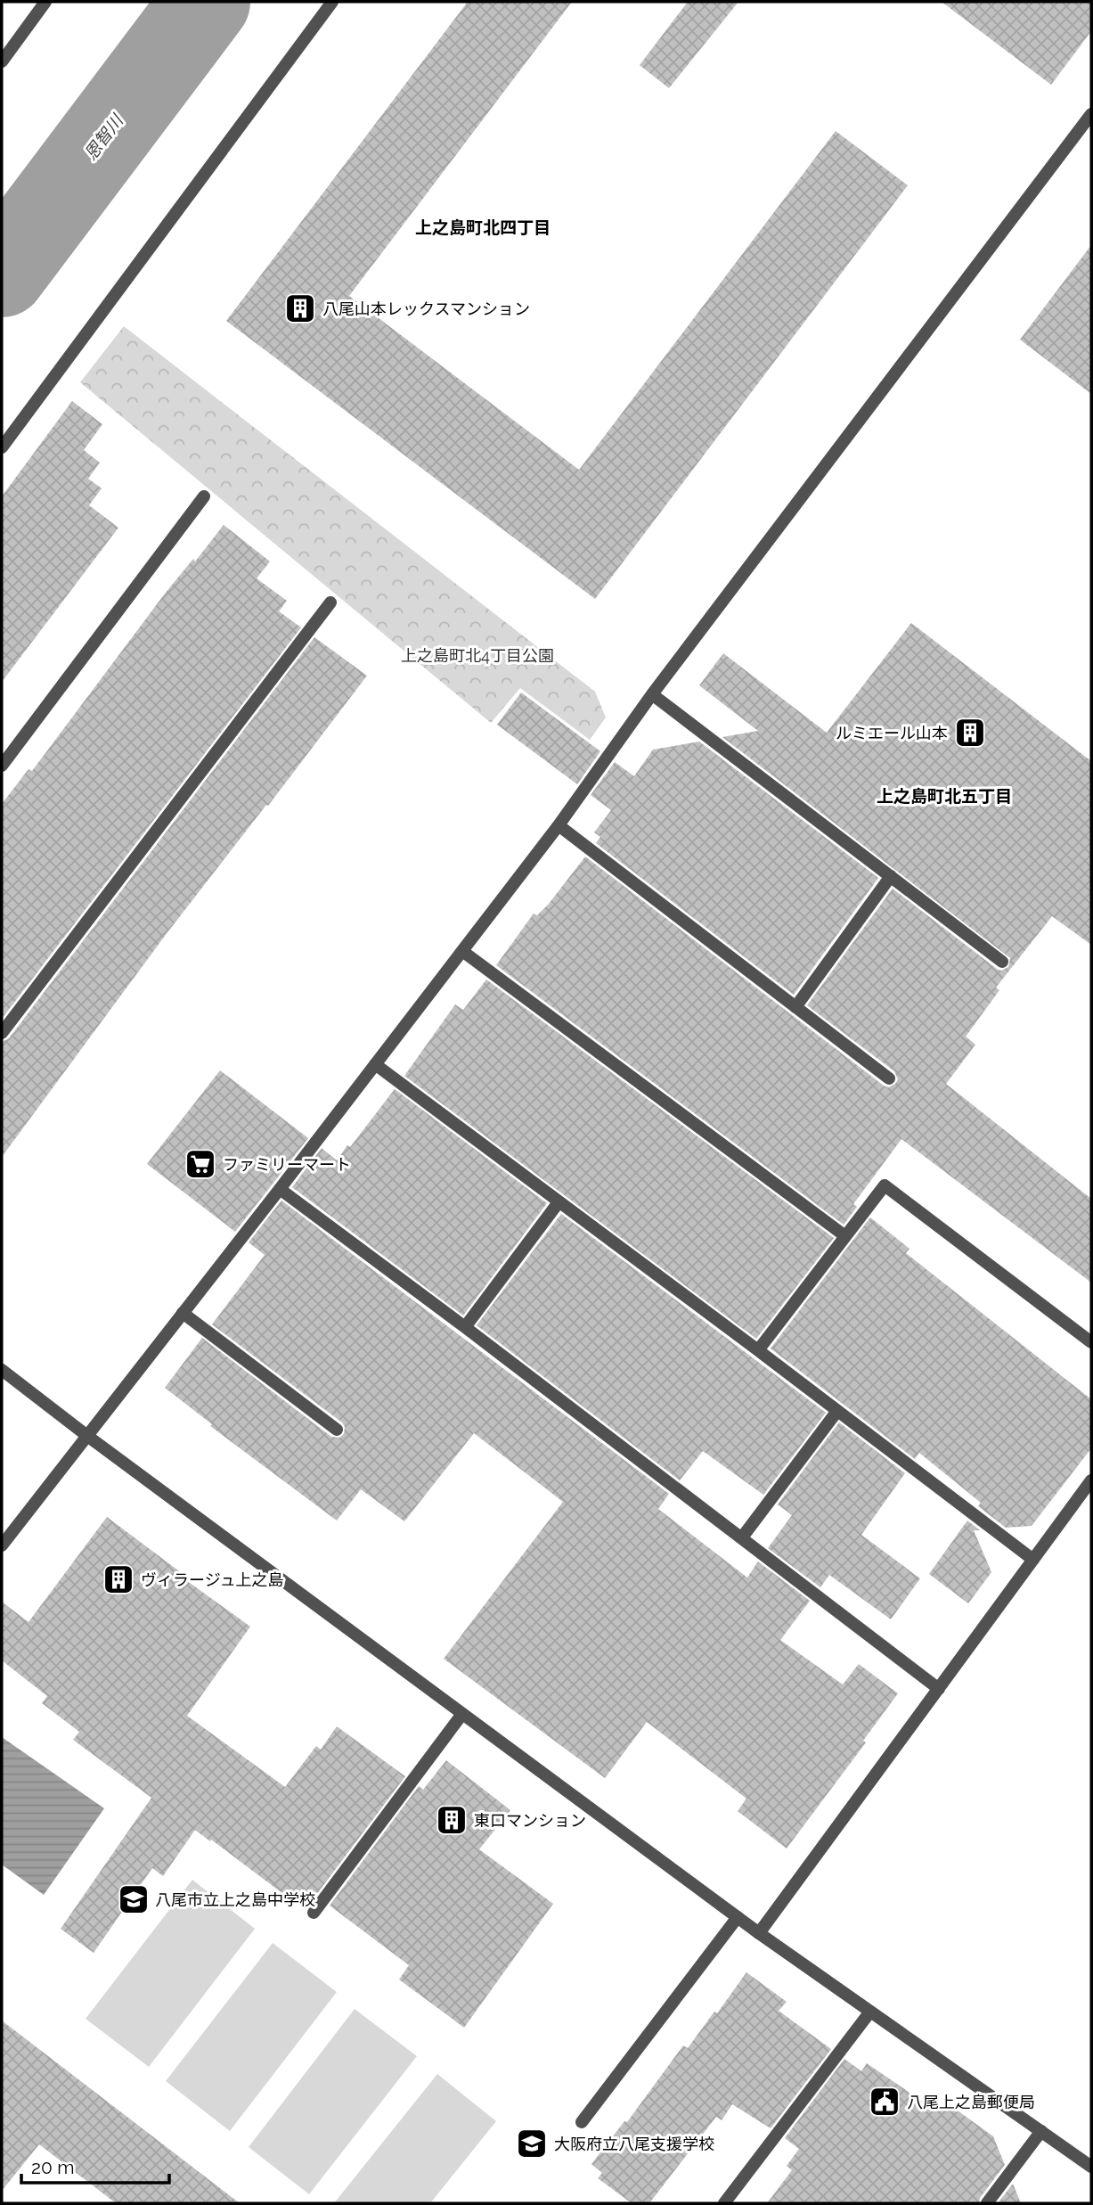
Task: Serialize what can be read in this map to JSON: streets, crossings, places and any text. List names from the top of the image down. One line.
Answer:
{"districts":["上之島町北四丁目","上之島町北五丁目"],"water":["恩智川"],"parks":["上之島町北4丁目公園"],"places":{"building":["八尾山本レックスマンション","ルミエール山本","ヴィラージュ上之島","東口マンション"],"supermarket":["ファミリーマート"],"school or university":["八尾市立上之島中学校","大阪府立八尾支援学校"],"public building":["八尾上之島郵便局"]},"scale_bar":"20 m"}
